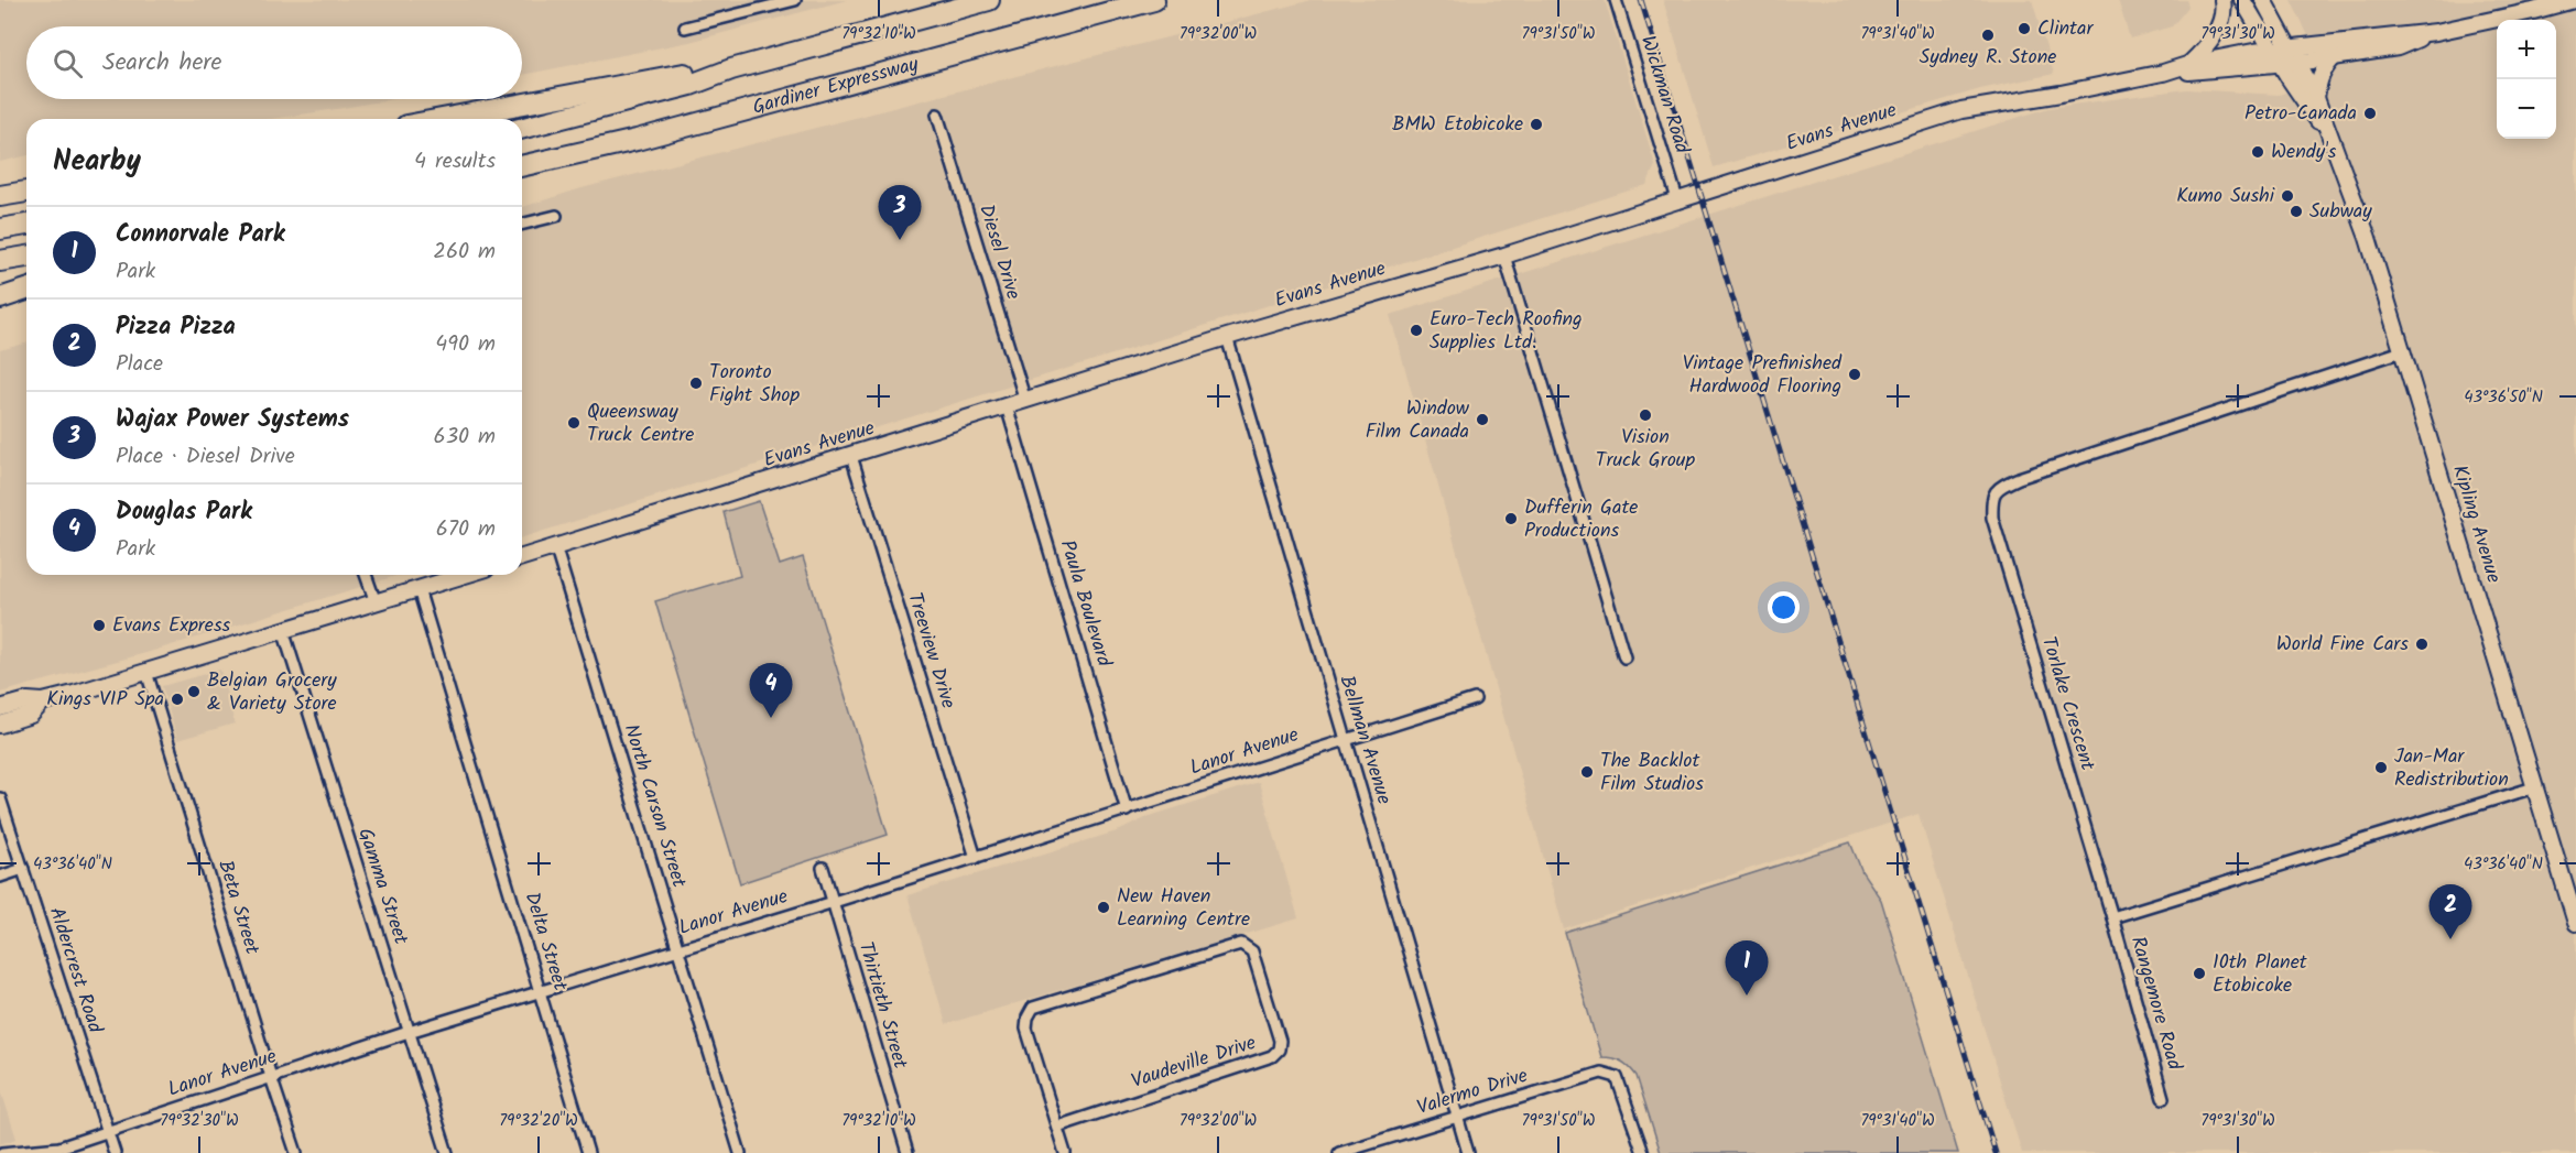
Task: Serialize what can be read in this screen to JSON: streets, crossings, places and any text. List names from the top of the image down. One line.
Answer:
{"streets":{"highway":["Gardiner Expressway"],"main road":["Evans Avenue","Kipling Avenue"],"street":["Wickman Road","Diesel Drive","Paula Boulevard","Treeview Drive","Torlake Crescent","Bellman Avenue","Lanor Avenue","North Carson Street","Gamma Street","Beta Street","Delta Street","Aldercrest Road","Rangemore Road","Thirtieth Street","Vaudeville Drive","Valermo Drive"]},"crossings":[["Wickman Road","Evans Avenue"],["Evans Avenue","Diesel Drive"],["Evans Avenue","Kipling Avenue"],["Evans Avenue","Paula Boulevard"],["Evans Avenue","Treeview Drive"],["Evans Avenue","Bellman Avenue"],["Evans Avenue","North Carson Street"],["Kipling Avenue","Torlake Crescent"],["Paula Boulevard","Lanor Avenue"],["Treeview Drive","Lanor Avenue"],["Torlake Crescent","Rangemore Road"],["Bellman Avenue","Lanor Avenue"],["Bellman Avenue","Valermo Drive"],["Lanor Avenue","North Carson Street"],["Lanor Avenue","Gamma Street"],["Lanor Avenue","Beta Street"],["Lanor Avenue","Delta Street"],["Lanor Avenue","Aldercrest Road"],["Lanor Avenue","Thirtieth Street"]],"places":["Clintar","Sydney R. Stone","Petro-Canada","BMW Etobicoke","Wendy's","Kumo Sushi","Subway","Euro-Tech Roofing Supplies Ltd.","Vintage Prefinished Hardwood Flooring","Toronto Fight Shop","Vision Truck Group","Window Film Canada","Queensway Truck Centre","Dufferin Gate Productions","Evans Express","World Fine Cars","Belgian Grocery & Variety Store","Kings VIP Spa","Jan-Mar Redistribution","The Backlot Film Studios","New Haven Learning Centre","10th Planet Etobicoke"],"page":{"map_buttons":["+","−"],"search":"Search here","heading":["Nearby","4 results"],"pins":["3","4","2","1"],"list":[{"mark":"1","name":"Connorvale Park","note":"Park","value":"260 m"},{"mark":"2","name":"Pizza Pizza","note":"Place","value":"490 m"},{"mark":"3","name":"Wajax Power Systems","note":"Place · Diesel Drive","value":"630 m"},{"mark":"4","name":"Douglas Park","note":"Park","value":"670 m"}]},"coordinates":["79°32'10\"W","79°32'00\"W","79°31'50\"W","79°31'40\"W","79°31'30\"W","43°36'50\"N","43°36'40\"N","79°32'30\"W","79°32'20\"W"]}
